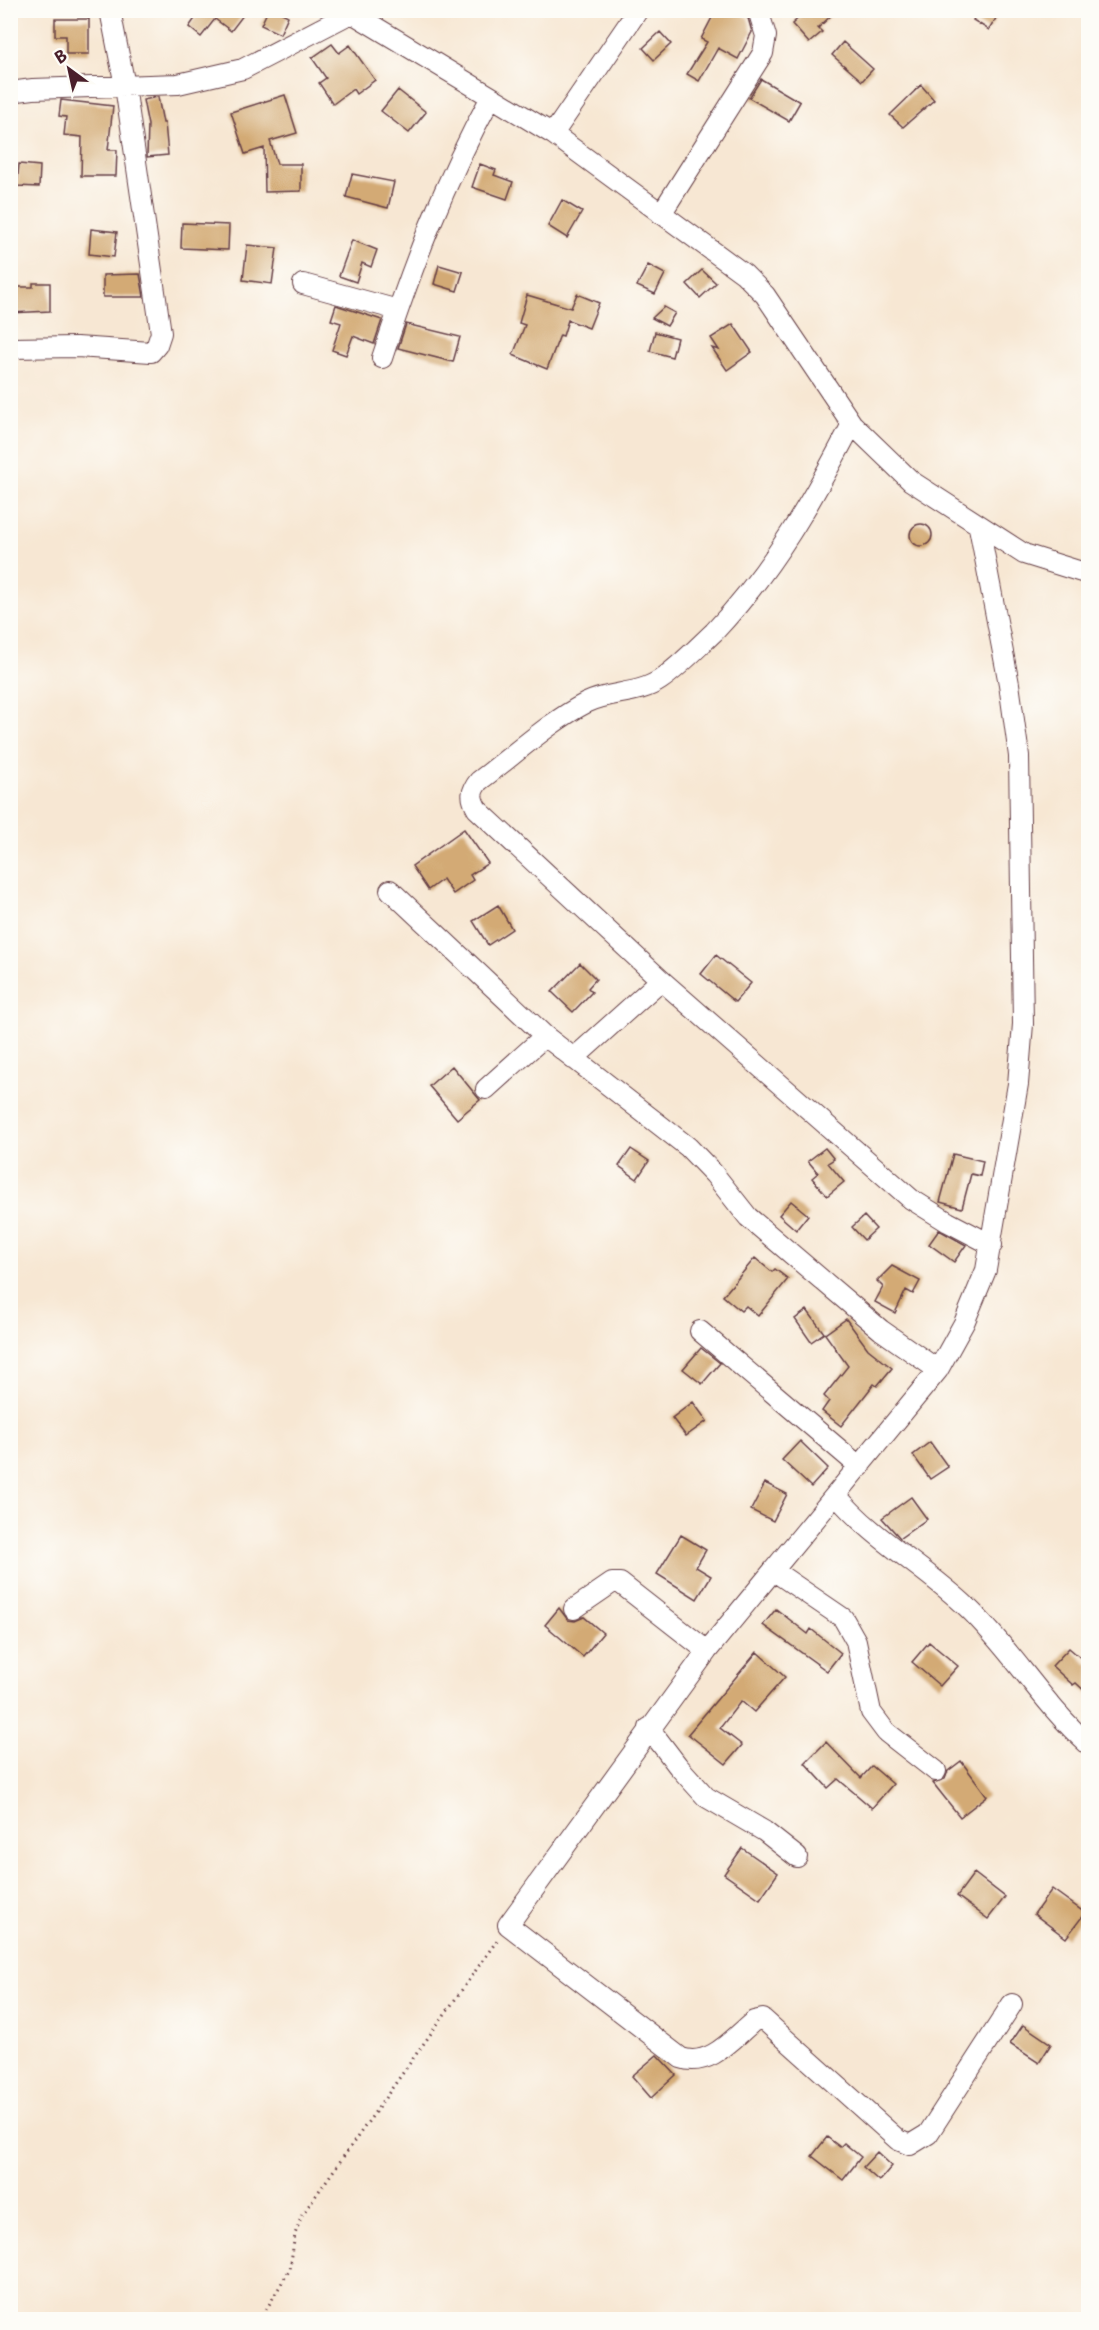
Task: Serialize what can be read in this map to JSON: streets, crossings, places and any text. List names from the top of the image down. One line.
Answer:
{"north":"top left"}
